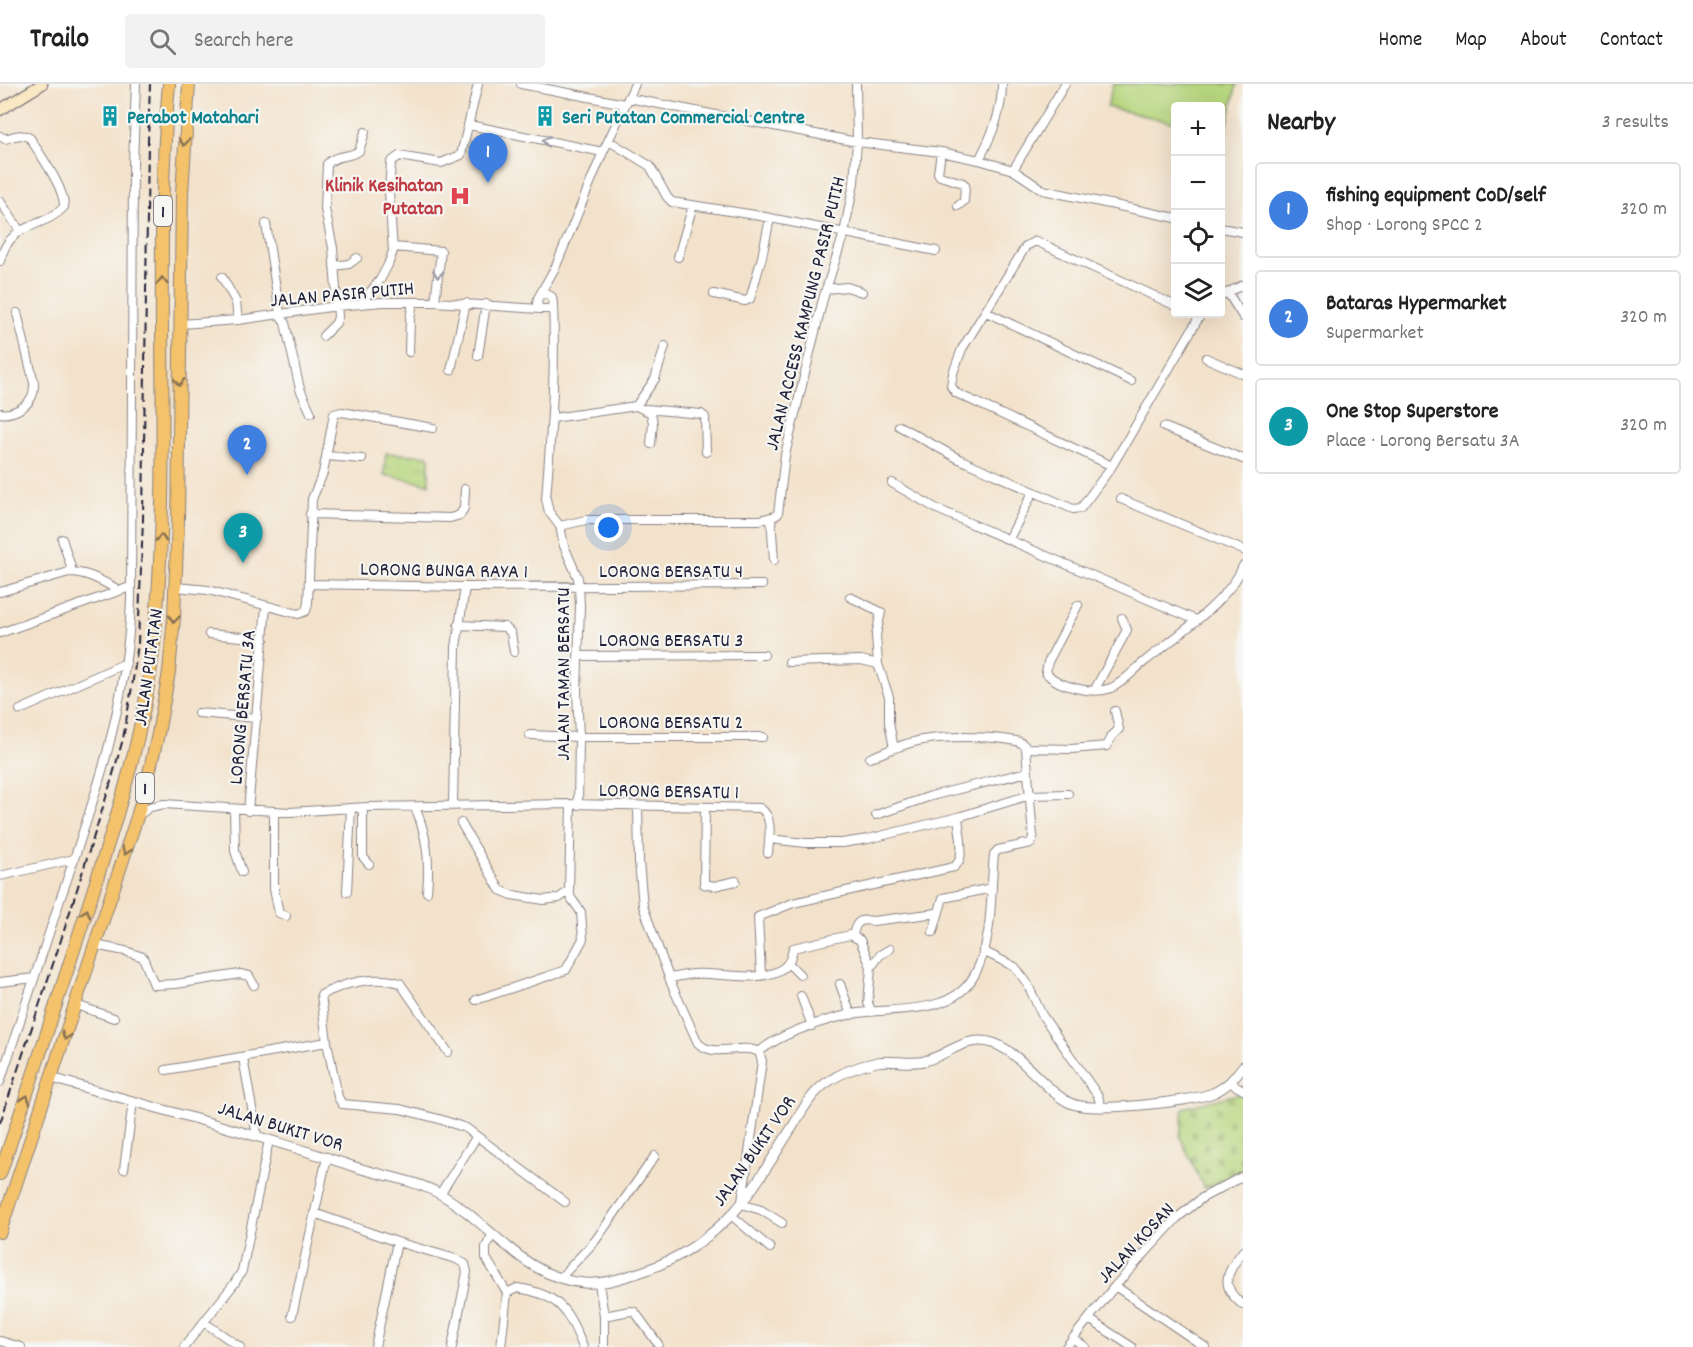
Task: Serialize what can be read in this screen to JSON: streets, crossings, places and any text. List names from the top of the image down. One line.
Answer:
{"streets":{"highway":["1","JALAN PUTATAN"],"street":["JALAN PASIR PUTIH","JALAN ACCESS KAMPUNG PASIR PUTIH","LORONG BUNGA RAYA 1","LORONG BERSATU 4","LORONG BERSATU 3","JALAN TAMAN BERSATU","LORONG BERSATU 3A","LORONG BERSATU 2","LORONG BERSATU 1","JALAN BUKIT VOR","JALAN KOSAN"]},"crossings":[["JALAN PASIR PUTIH","JALAN PUTATAN"],["JALAN PASIR PUTIH","JALAN TAMAN BERSATU"],["LORONG BUNGA RAYA 1","LORONG BERSATU 4"],["LORONG BUNGA RAYA 1","JALAN TAMAN BERSATU"],["LORONG BERSATU 4","JALAN TAMAN BERSATU"],["LORONG BERSATU 3","JALAN TAMAN BERSATU"],["JALAN PUTATAN","JALAN BUKIT VOR"],["JALAN TAMAN BERSATU","LORONG BERSATU 2"],["JALAN TAMAN BERSATU","LORONG BERSATU 1"],["LORONG BERSATU 3A","LORONG BERSATU 1"]],"places":{"building":["Perabot Matahari","Seri Putatan Commercial Centre"],"hospital":["Klinik Kesihatan Putatan"]},"page":{"header":"Trailo","search":"Search here","nav":["Home","Map","About","Contact"],"heading":["Nearby","3 results"],"map_buttons":["+","−"],"pins":["1","2","3"],"list":[{"mark":"1","name":"fishing equipment CoD/self","note":"Shop · Lorong SPCC 2","value":"320 m"},{"mark":"2","name":"Bataras Hypermarket","note":"Supermarket","value":"320 m"},{"mark":"3","name":"One Stop Superstore","note":"Place · Lorong Bersatu 3A","value":"320 m"}]}}
